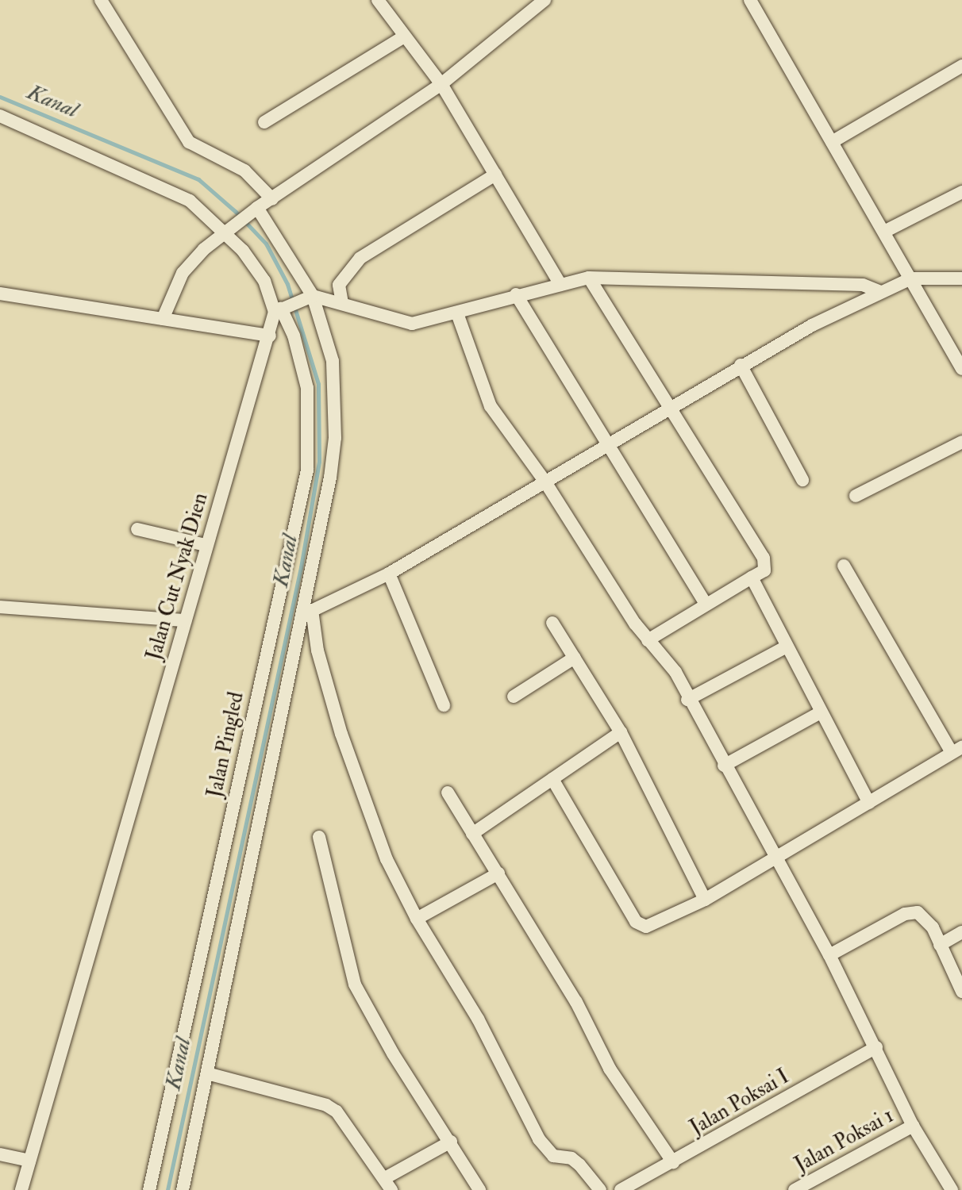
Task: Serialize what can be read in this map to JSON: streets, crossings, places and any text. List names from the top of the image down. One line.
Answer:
{"streets":{"street":["Jalan Cut Nyak Dien","Jalan Pingled","Jalan Poksai I","Jalan Poksai 1"]},"crossings":[["Jalan Cut Nyak Dien","Jalan Pingled"]],"water":["Kanal"]}
